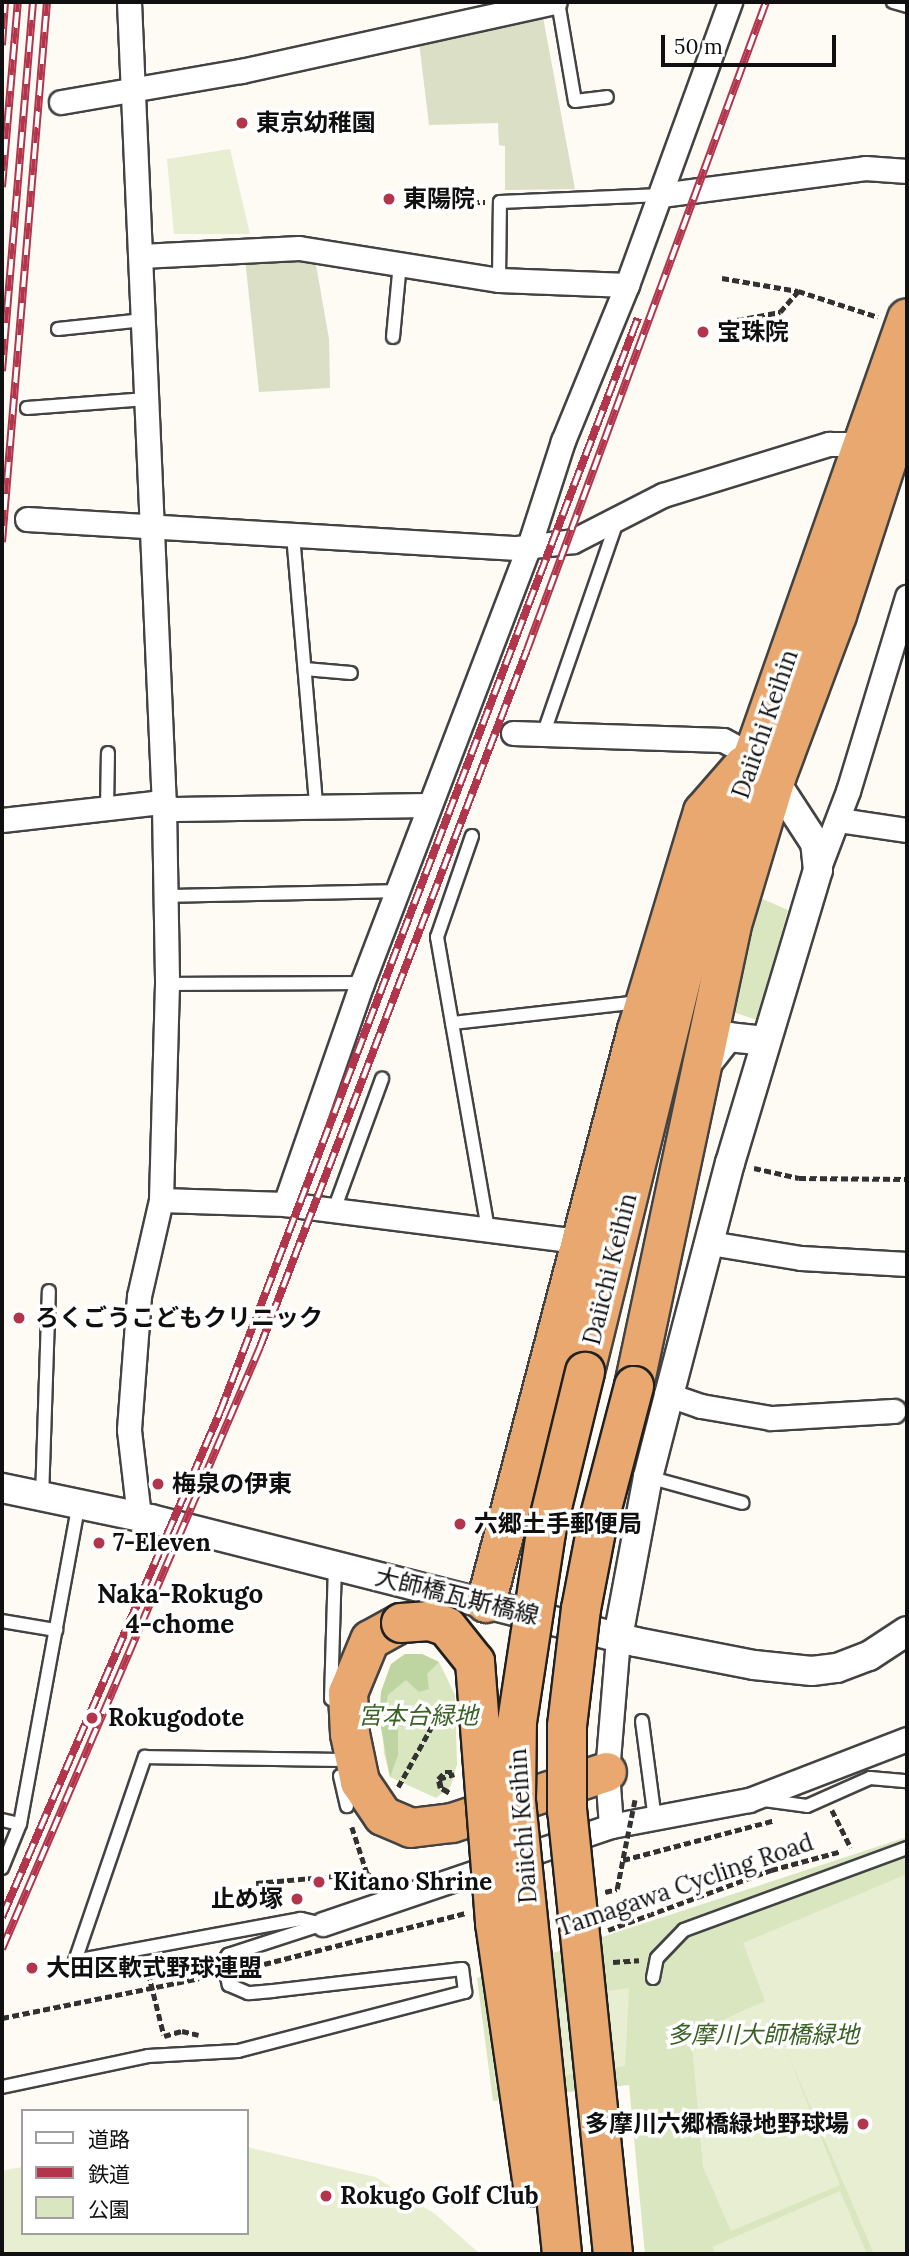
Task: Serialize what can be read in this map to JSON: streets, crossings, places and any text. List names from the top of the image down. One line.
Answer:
{"streets":{"highway":["Daiichi Keihin"],"street":["大師橋瓦斯橋線"],"path":["Tamagawa Cycling Road"]},"districts":["Naka-Rokugo 4-chome"],"parks":["宮本台緑地","多摩川大師橋緑地"],"places":["東京幼稚園","東陽院","宝珠院","ろくごうこどもクリニック","梅泉の伊東","六郷土手郵便局","7-Eleven","Rokugodote","Kitano Shrine","止め塚","大田区軟式野球連盟","多摩川六郷橋緑地野球場","Rokugo Golf Club"],"legend":["道路","鉄道","公園"],"scale_bar":"50 m"}
